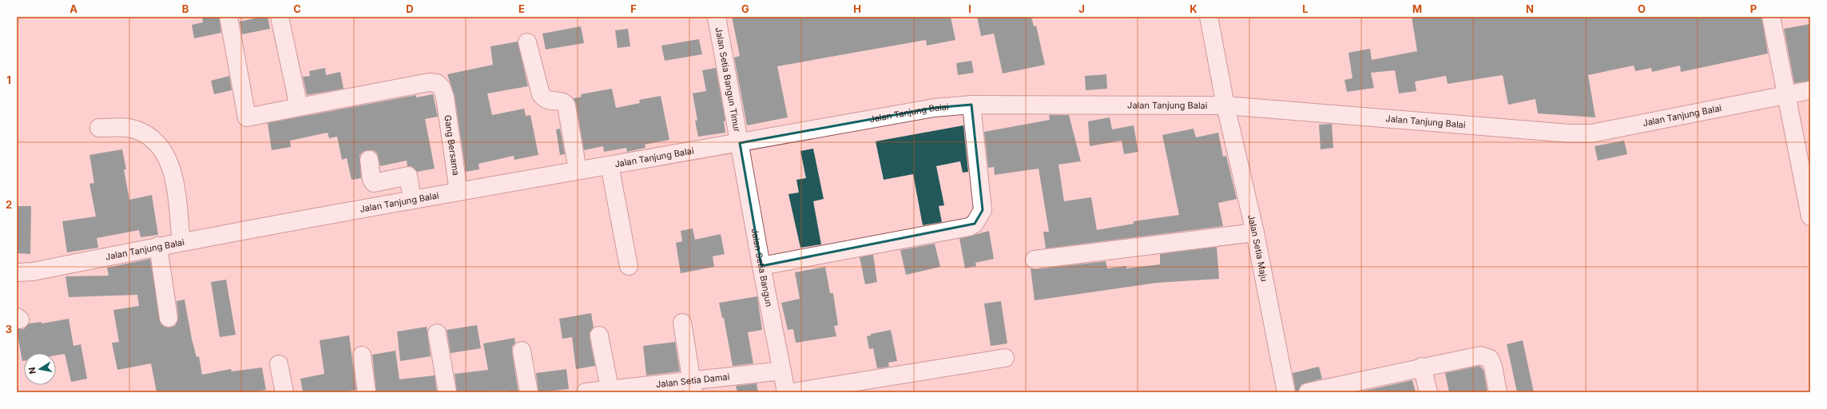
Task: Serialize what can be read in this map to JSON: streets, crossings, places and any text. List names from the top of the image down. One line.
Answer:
{"streets":{"street":["Jalan Setia Bangun Timur","Jalan Tanjung Balai","Gang Bersama","Jalan Setia Maju","Jalan Setia Bangun","Jalan Setia Damai"]},"crossings":[["Jalan Setia Bangun Timur","Jalan Tanjung Balai"],["Jalan Setia Bangun Timur","Jalan Setia Bangun"],["Jalan Tanjung Balai","Gang Bersama"],["Jalan Tanjung Balai","Jalan Setia Maju"],["Jalan Tanjung Balai","Jalan Setia Bangun"],["Jalan Setia Bangun","Jalan Setia Damai"]],"north":"left","grid":{"columns":["A","B","C","D","E","F","G","H","I","J","K","L","M","N","O","P"],"rows":["1","2","3"]}}
